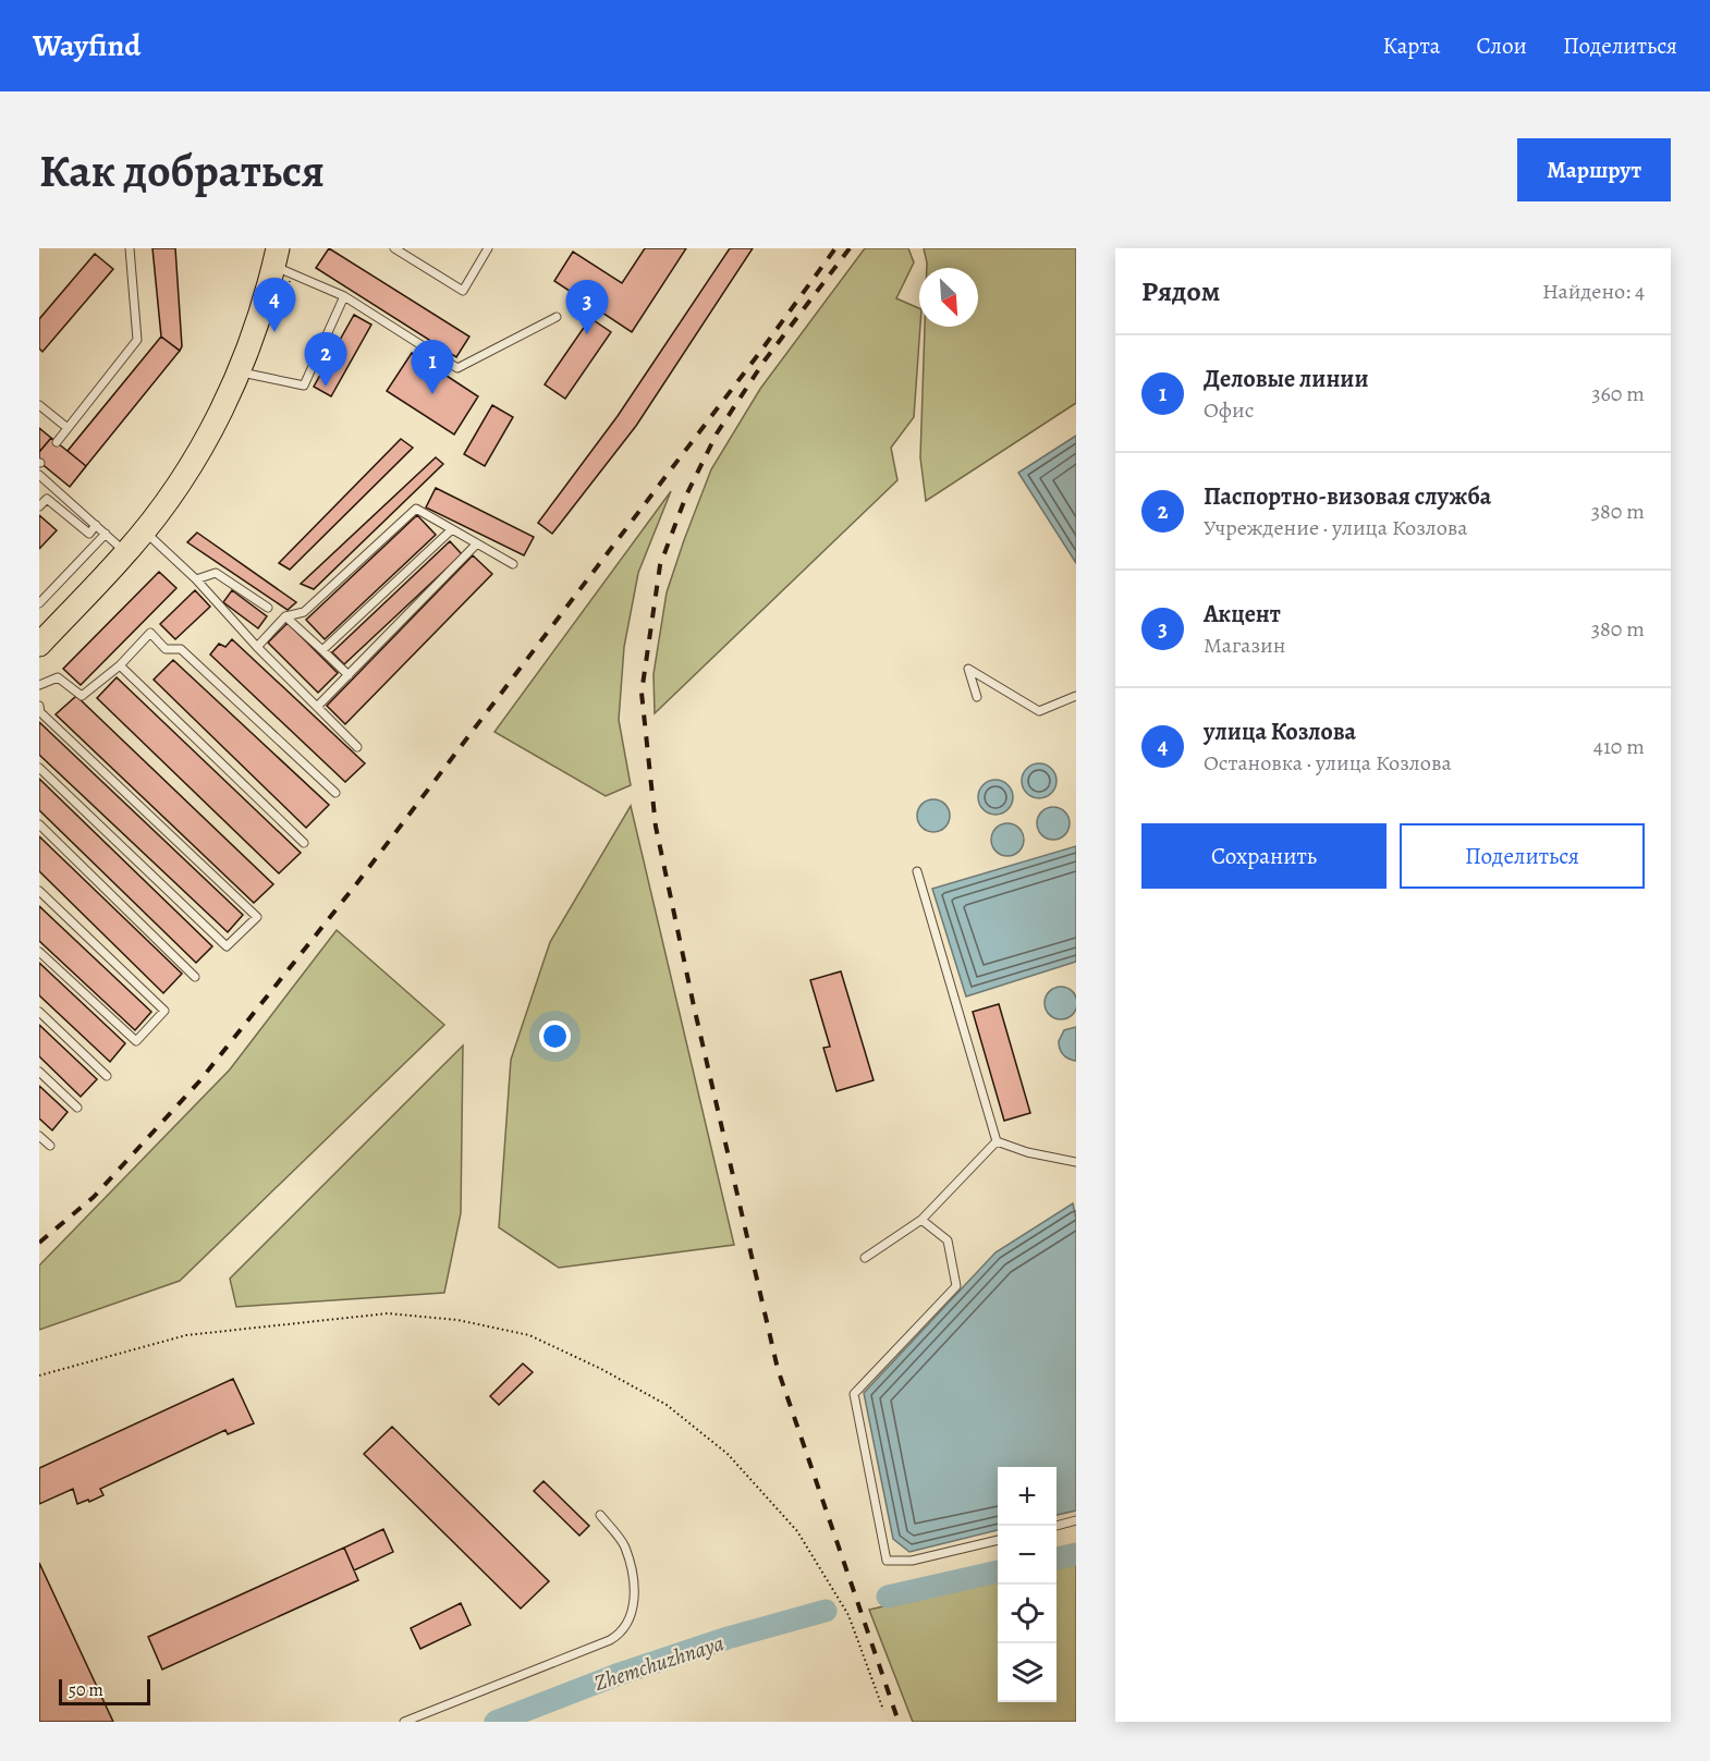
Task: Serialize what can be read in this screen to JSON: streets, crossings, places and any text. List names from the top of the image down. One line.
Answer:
{"water":["Zhemchuzhnaya"],"scale_bar":"50 m","north":"bottom right","page":{"header":"Wayfind","nav":["Карта","Слои","Поделиться"],"buttons":["Маршрут",["Сохранить","Поделиться"]],"title":"Как добраться","heading":["Рядом","Найдено: 4"],"pins":["4","3","2","1"],"list":[{"mark":"1","name":"Деловые линии","note":"Офис","value":"360 m"},{"mark":"2","name":"Паспортно-визовая служба","note":"Учреждение · улица Козлова","value":"380 m"},{"mark":"3","name":"Акцент","note":"Магазин","value":"380 m"},{"mark":"4","name":"улица Козлова","note":"Остановка · улица Козлова","value":"410 m"}],"map_buttons":["+","−"],"scale":"50 m"}}
